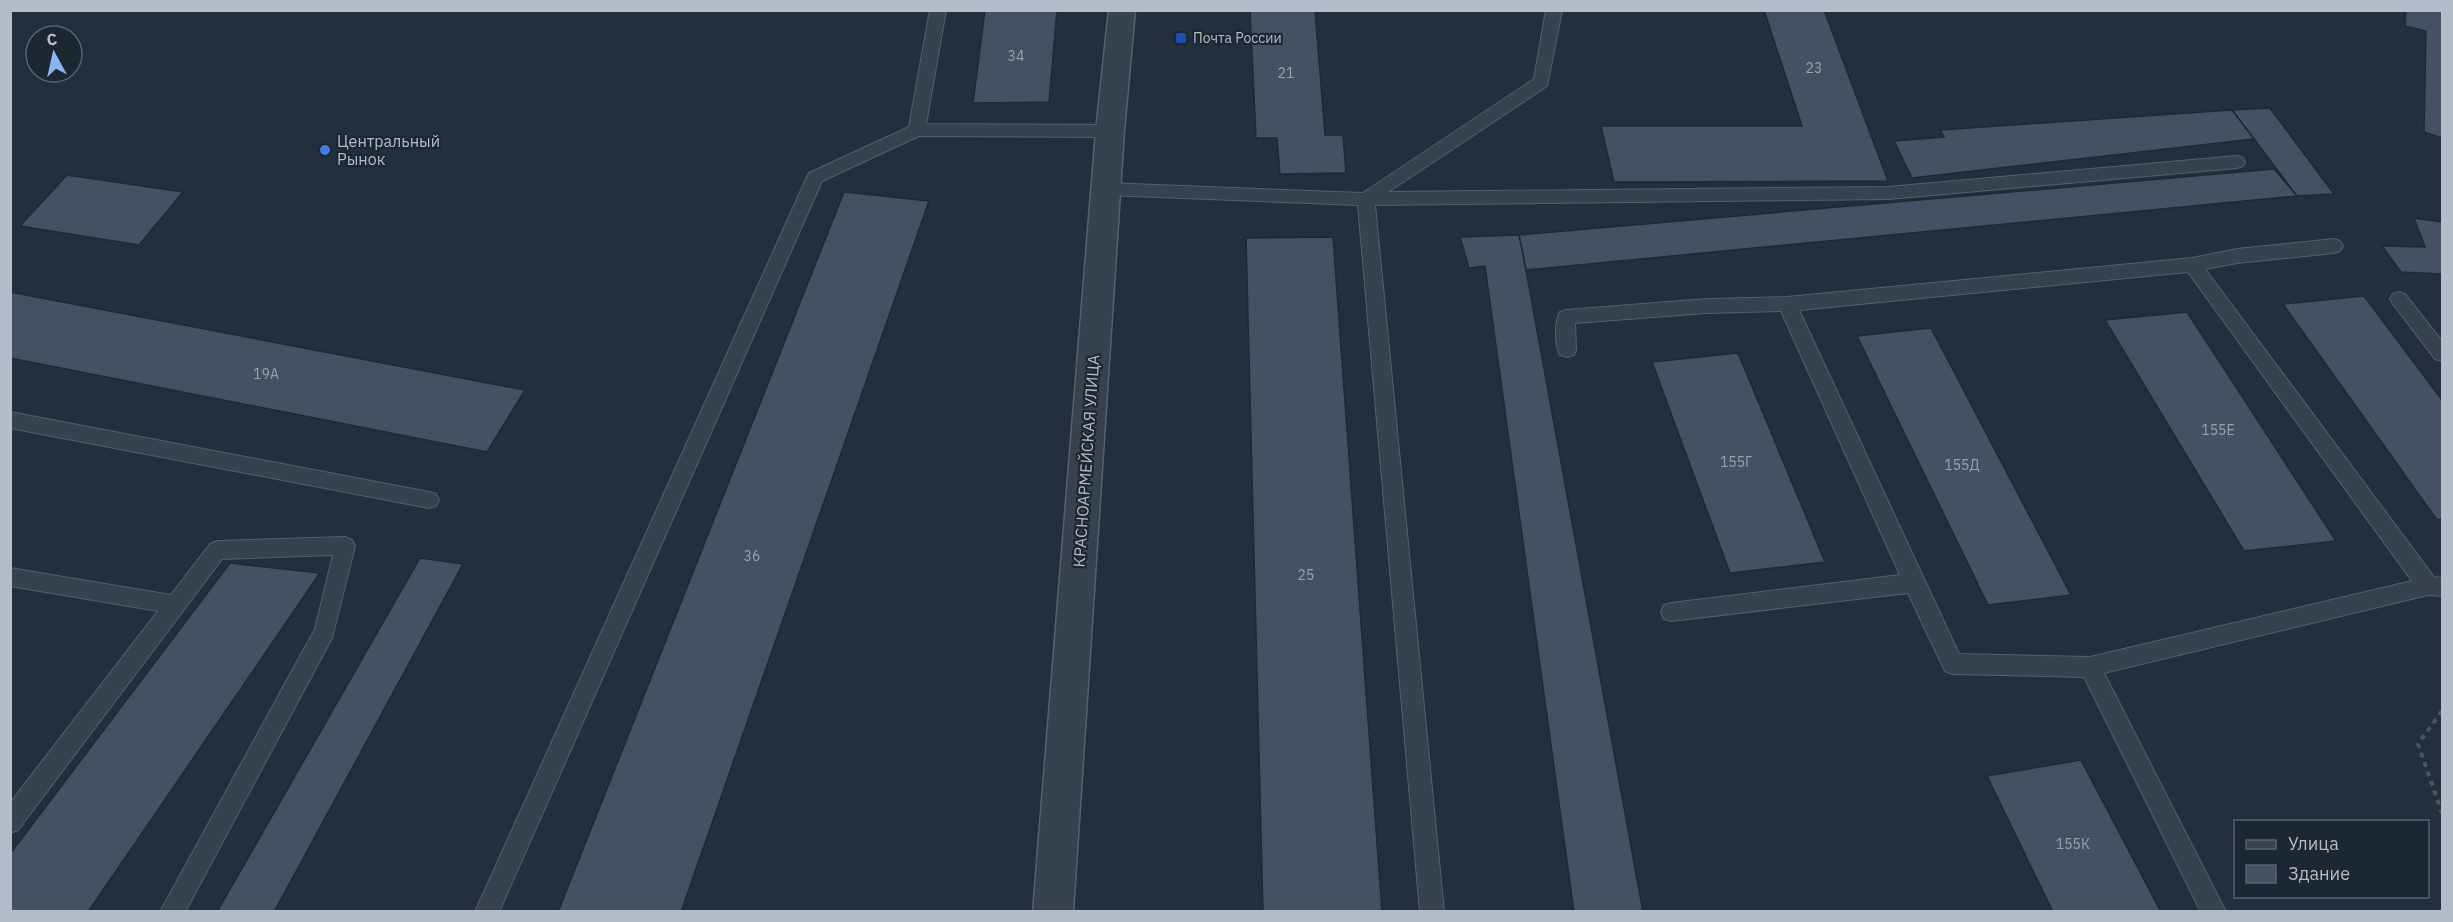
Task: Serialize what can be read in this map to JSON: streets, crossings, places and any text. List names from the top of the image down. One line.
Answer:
{"streets":{"street":["КРАСНОАРМЕЙСКАЯ УЛИЦА"]},"places":{"transit":["Почта России"],"other":["Центральный Рынок"]},"house_numbers":["34","23","21","19А","155Е","155Г","155Д","36","25","155К"],"legend":["Улица","Здание"],"north":"top"}
